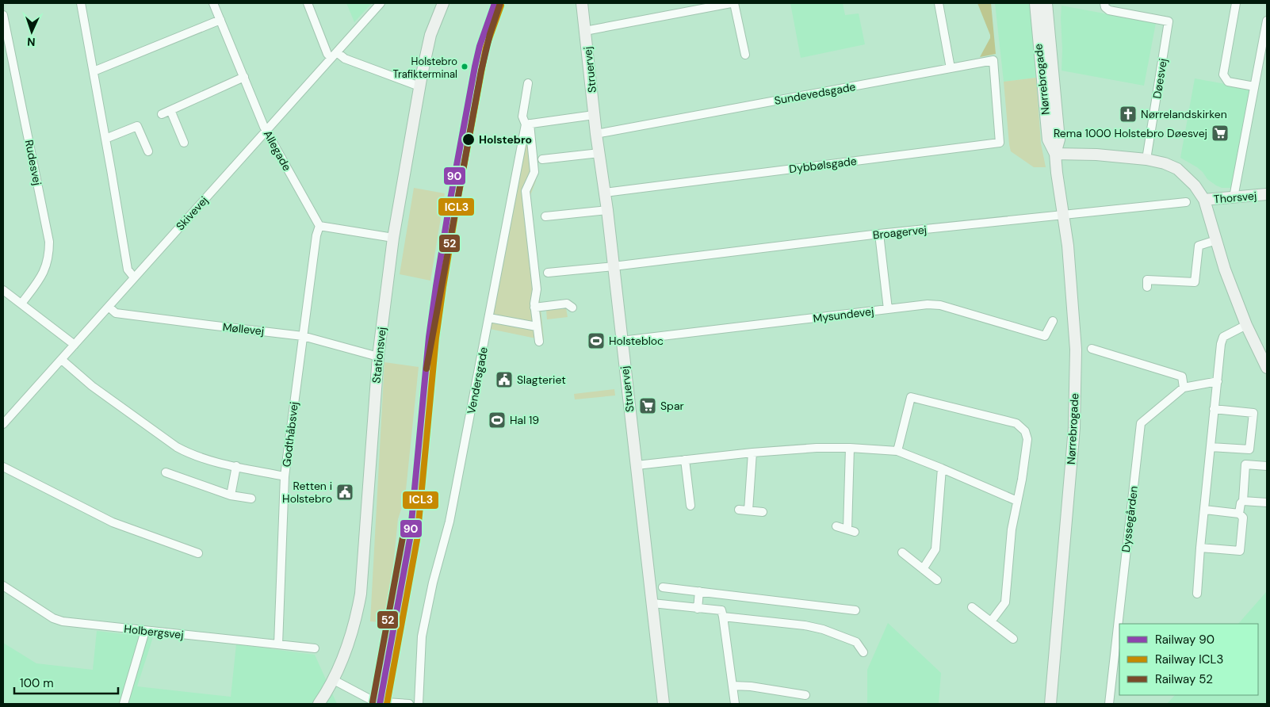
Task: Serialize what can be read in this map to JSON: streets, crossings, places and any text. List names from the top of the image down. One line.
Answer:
{"streets":{"street":["Struervej","Døesvej","Nørrebrogade","Sundevedsgade","Allegade","Rudesvej","Dybbølsgade","Thorsvej","Skivevej","Broagervej","Mysundevej","Møllevej","Stationsvej","Vendersgade","Godthåbsvej","Dyssegården","Holbergsvej"]},"crossings":[["Struervej","Sundevedsgade"],["Struervej","Dybbølsgade"],["Struervej","Broagervej"],["Struervej","Mysundevej"],["Nørrebrogade","Broagervej"],["Sundevedsgade","Dybbølsgade"],["Allegade","Skivevej"],["Allegade","Godthåbsvej"],["Skivevej","Møllevej"],["Møllevej","Stationsvej"],["Møllevej","Godthåbsvej"],["Godthåbsvej","Holbergsvej"]],"places":{"other":["Holstebro Trafikterminal","Holstebro"],"church":["Nørrelandskirken"],"supermarket":["Rema 1000 Holstebro Døesvej","Spar"],"sports":["Holstebloc","Hal 19"],"public building":["Slagteriet","Retten i Holstebro"]},"lines":["rail line 90","rail line 52","rail line ICL3"],"legend":["Railway 90","Railway ICL3","Railway 52"],"scale_bar":"100 m","north":"bottom"}
